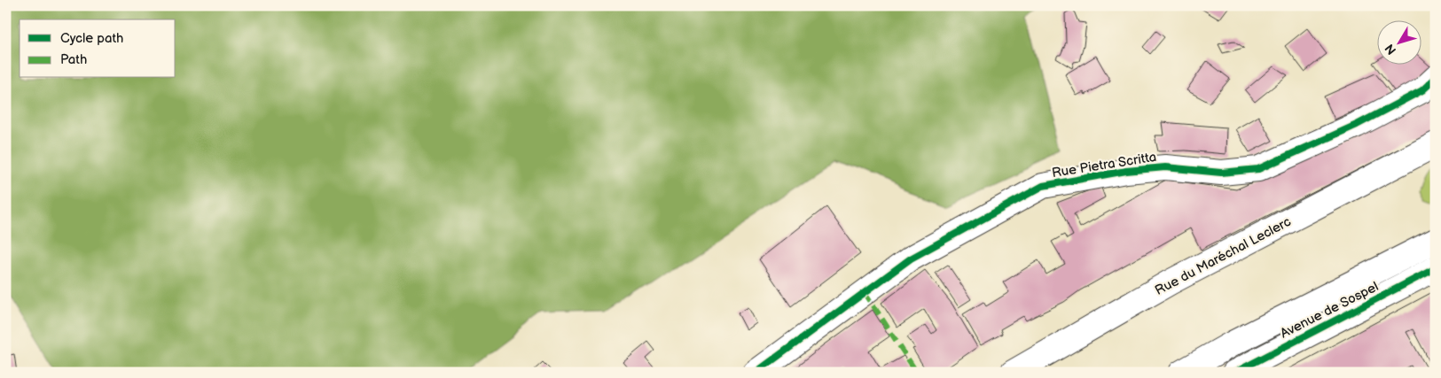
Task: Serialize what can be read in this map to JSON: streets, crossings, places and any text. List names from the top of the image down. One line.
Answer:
{"streets":{"street":["Rue Pietra Scritta","Rue du Maréchal Leclerc","Avenue de Sospel"]},"legend":["Cycle path","Path"],"north":"bottom left"}
